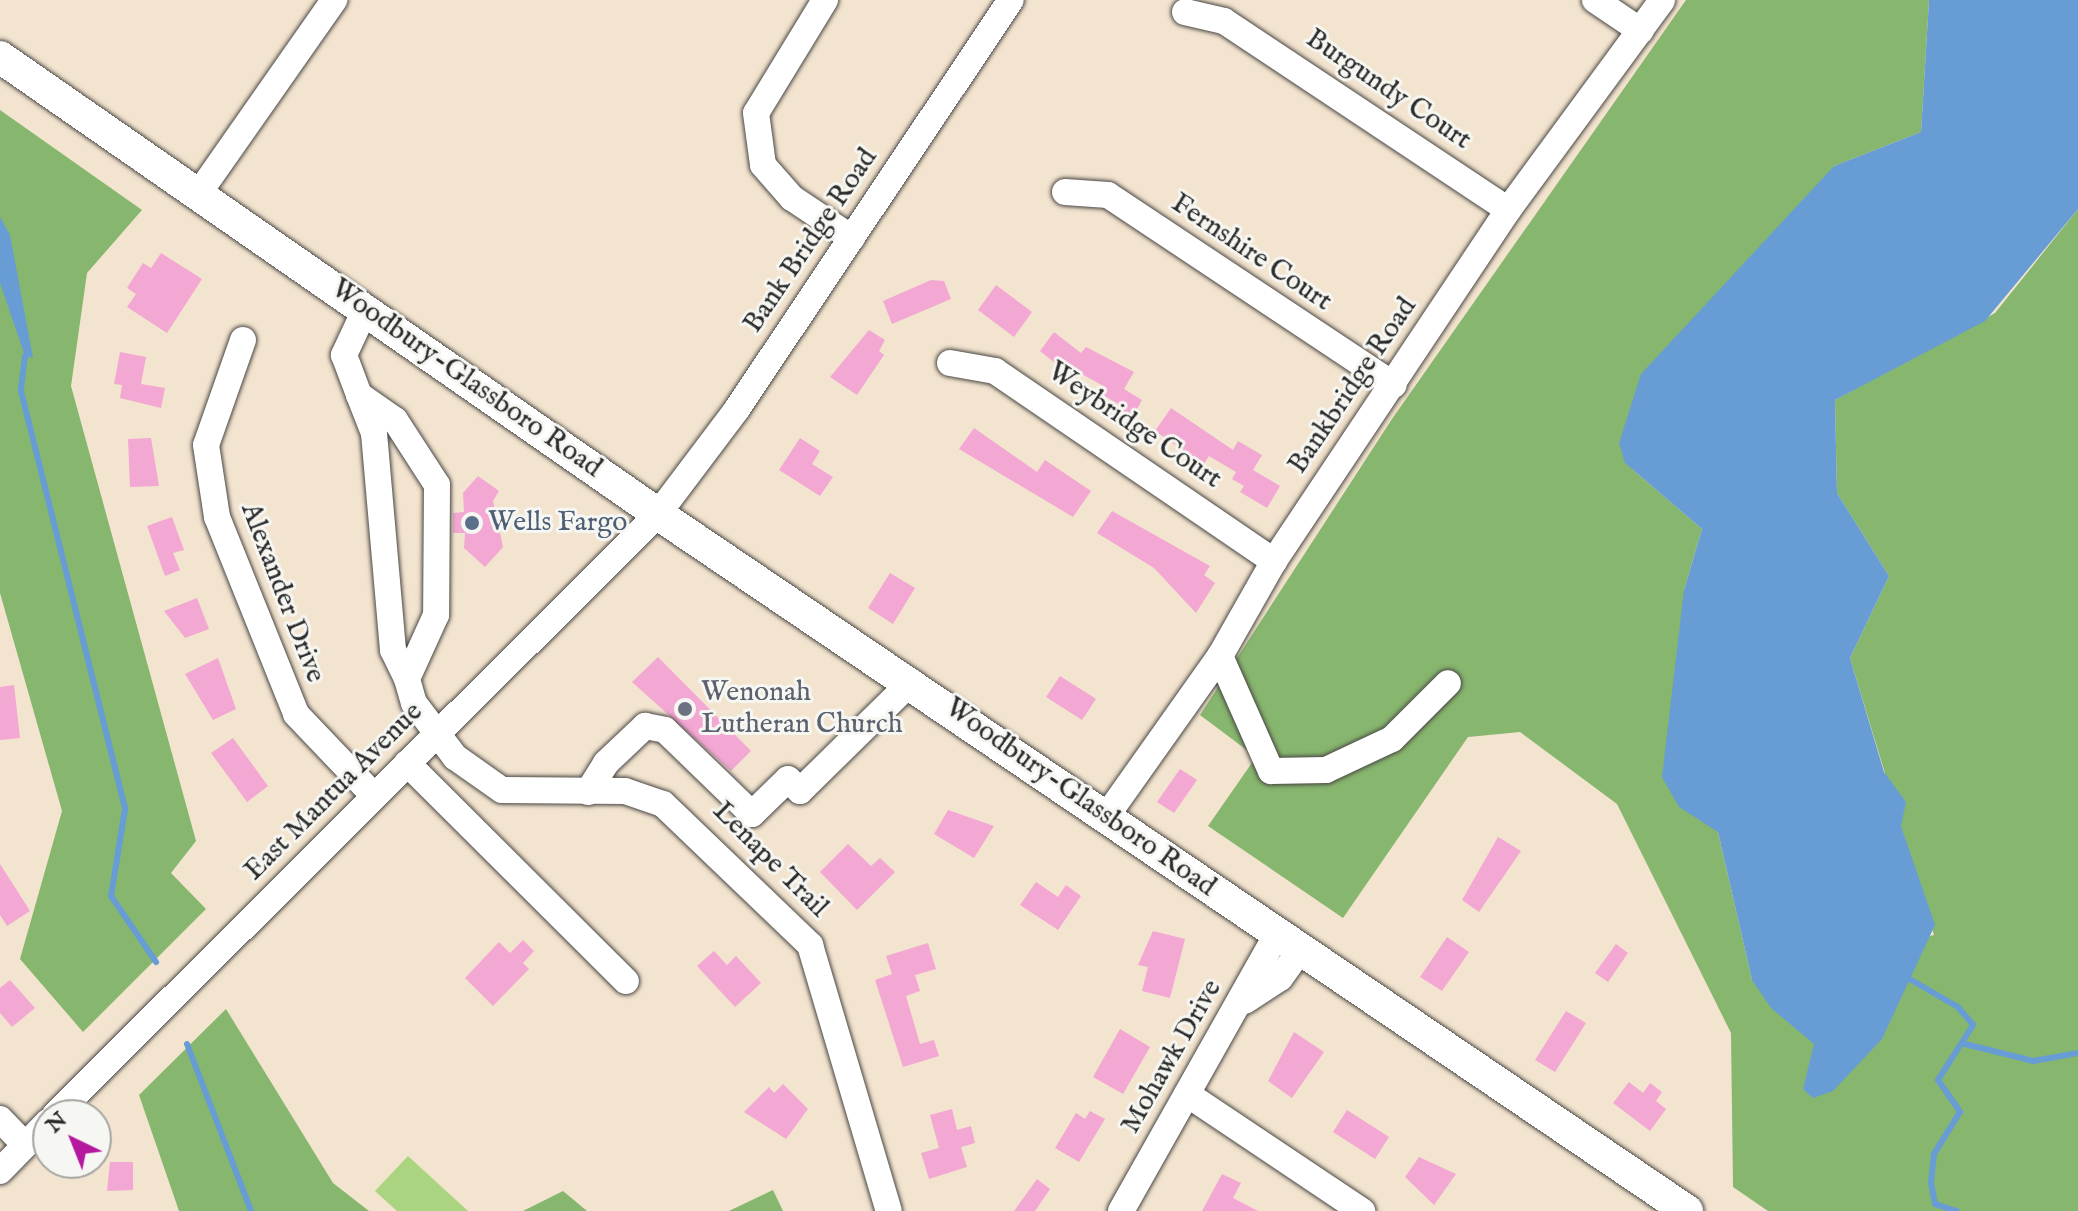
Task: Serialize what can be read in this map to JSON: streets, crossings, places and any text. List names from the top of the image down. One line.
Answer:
{"streets":{"main road":["Woodbury-Glassboro Road"],"street":["Burgundy Court","Bank Bridge Road","Fernshire Court","Bankbridge Road","Weybridge Court","Alexander Drive","East Mantua Avenue","Lenape Trail","Mohawk Drive"]},"crossings":[["Burgundy Court","Bankbridge Road"],["Bank Bridge Road","Woodbury-Glassboro Road"],["Bank Bridge Road","East Mantua Avenue"],["Fernshire Court","Bankbridge Road"],["Woodbury-Glassboro Road","Bankbridge Road"],["Woodbury-Glassboro Road","East Mantua Avenue"],["Woodbury-Glassboro Road","Mohawk Drive"],["Bankbridge Road","Weybridge Court"],["Alexander Drive","East Mantua Avenue"],["East Mantua Avenue","Lenape Trail"]],"places":["Wells Fargo","Wenonah Lutheran Church"],"north":"top left"}
